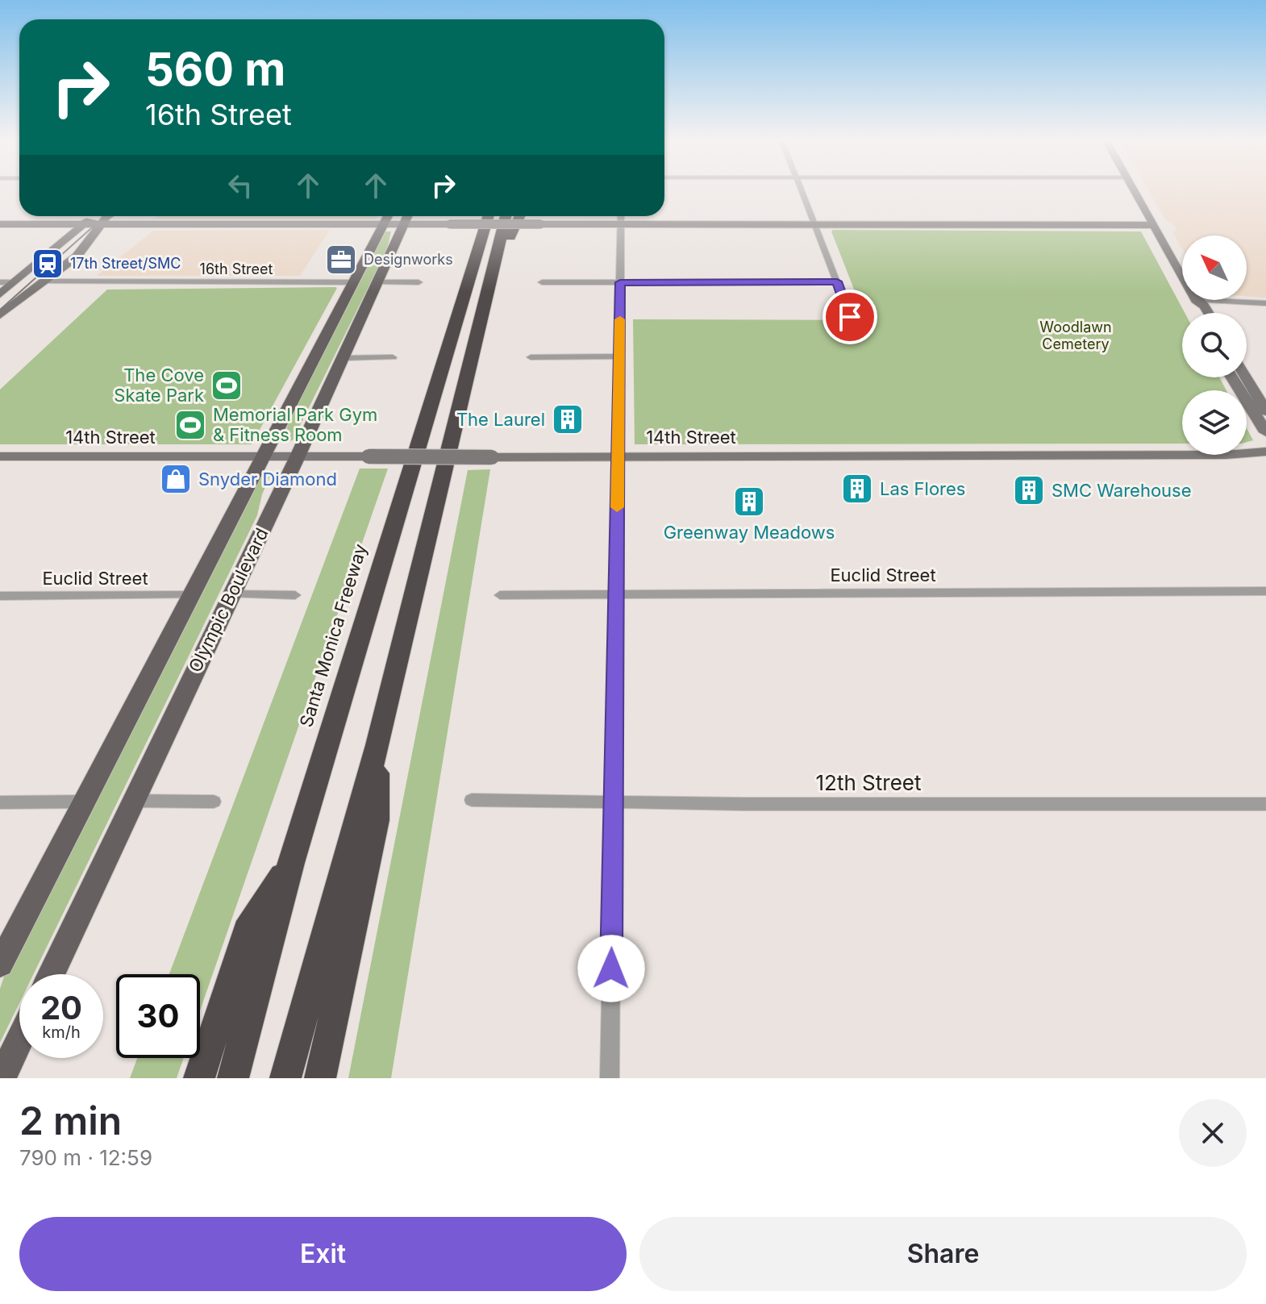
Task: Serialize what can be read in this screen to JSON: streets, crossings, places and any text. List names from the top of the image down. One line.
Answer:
{"streets":{"highway":["Santa Monica Freeway"],"main road":["Olympic Boulevard"],"street":["16th Street","14th Street","Euclid Street","12th Street"]},"crossings":[["16th Street","Olympic Boulevard"],["14th Street","Olympic Boulevard"],["Euclid Street","Olympic Boulevard"]],"parks":["Woodlawn Cemetery"],"places":{"office":["Designworks"],"station":["17th Street/SMC"],"sports":["The Cove Skate Park","Memorial Park Gym & Fitness Room"],"building":["The Laurel","Las Flores","SMC Warehouse","Greenway Meadows"],"shop":["Snyder Diamond"]},"north":"top left","page":{"turn":["560 m","16th Street"],"speed":"20 km/h","limit":"30","heading":["2 min","790 m · 12:59"],"buttons":["Exit","Share"]}}
